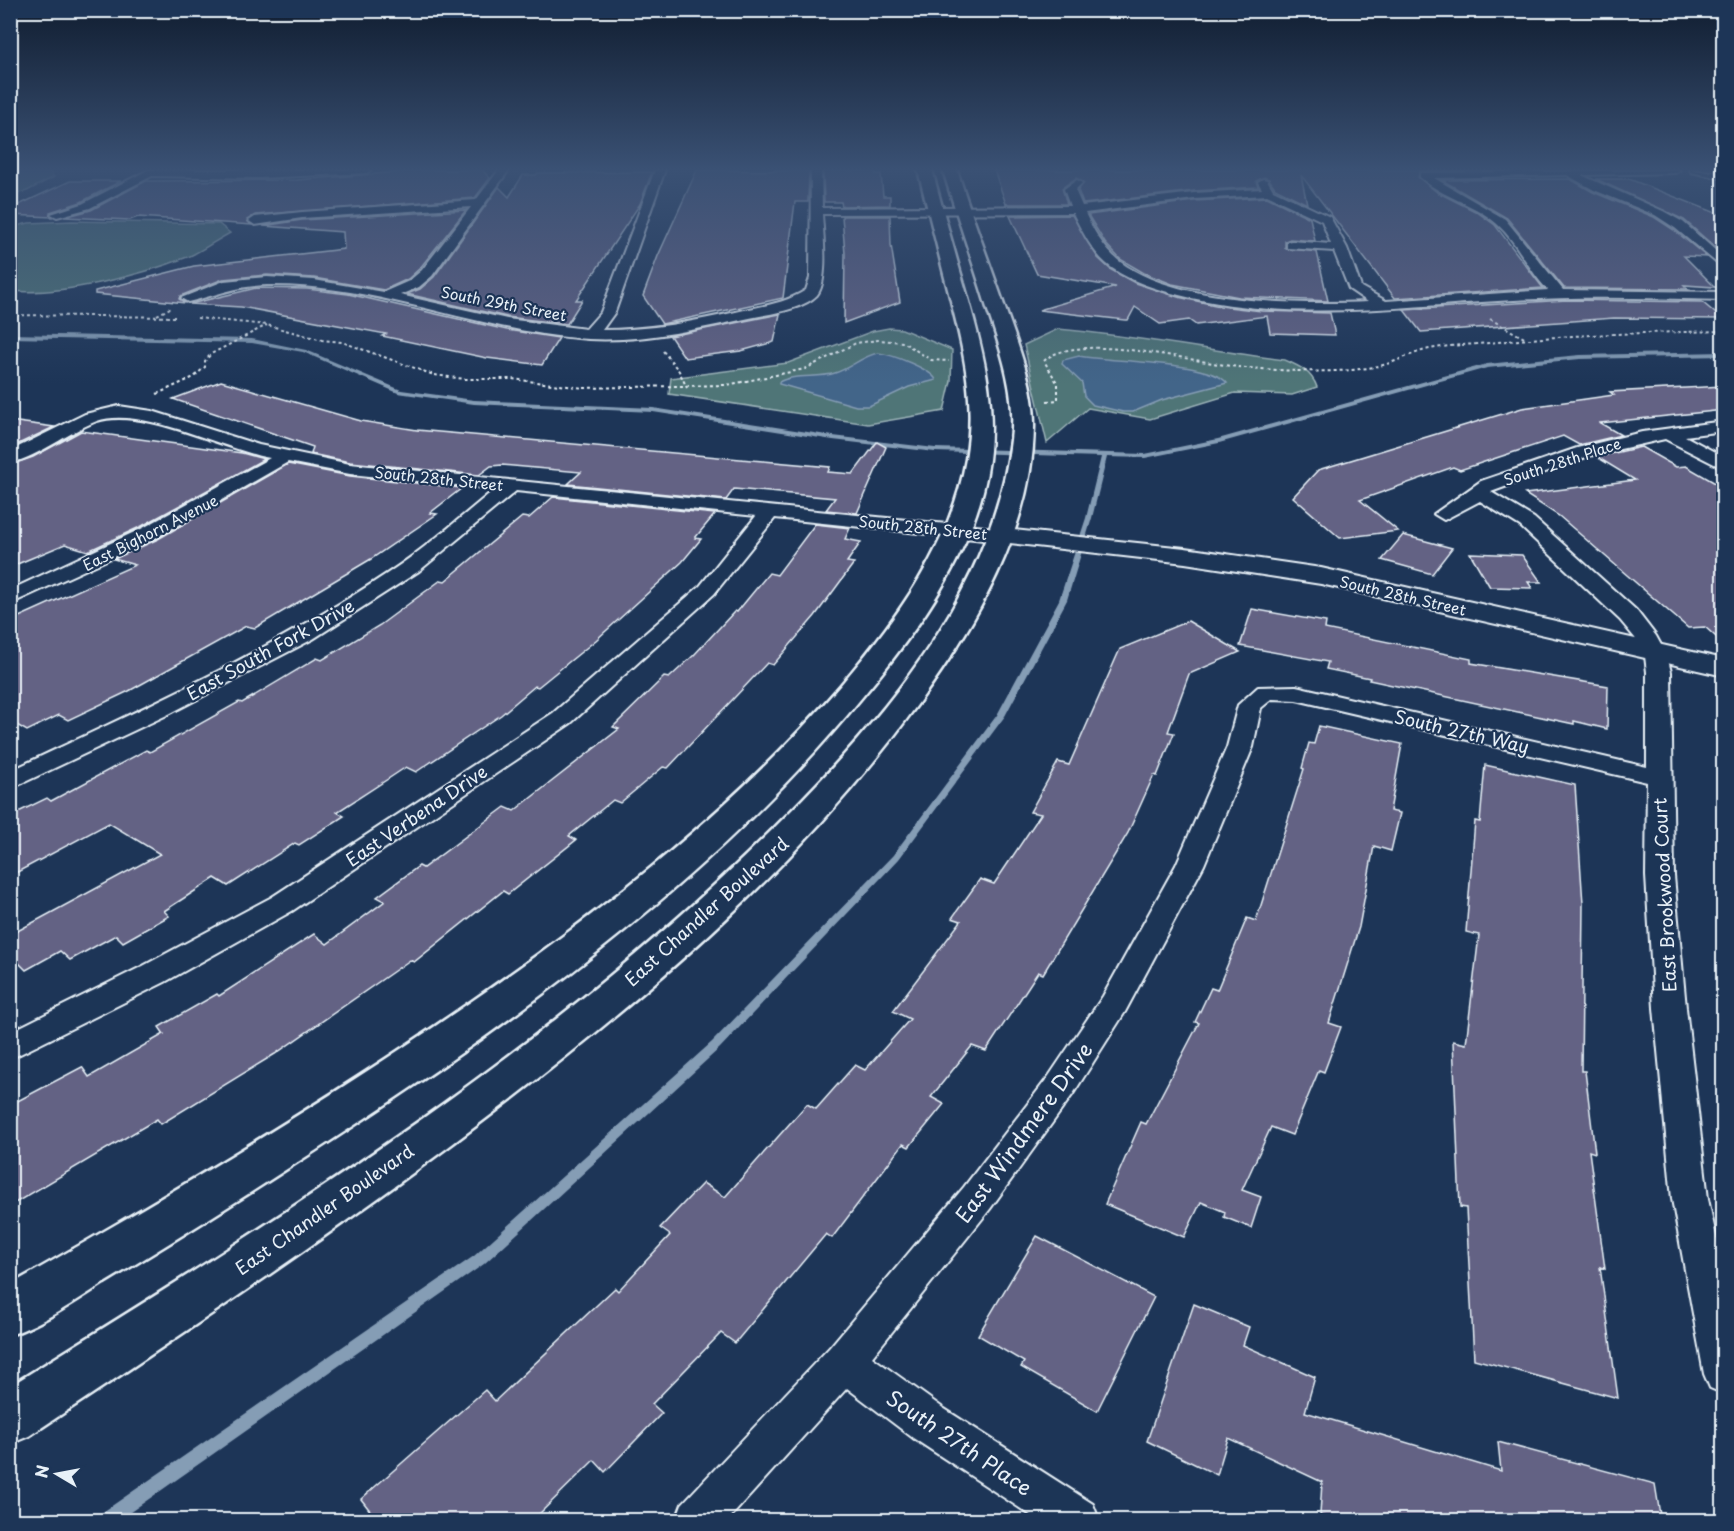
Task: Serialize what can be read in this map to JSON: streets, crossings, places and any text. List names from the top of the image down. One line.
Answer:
{"streets":{"main road":["East Chandler Boulevard"],"street":["South 29th Street","South 28th Place","South 28th Street","East Bighorn Avenue","East South Fork Drive","South 27th Way","East Verbena Drive","East Brookwood Court","East Windmere Drive","South 27th Place"]},"crossings":[["South 28th Place","East Brookwood Court"],["South 28th Street","East Bighorn Avenue"],["South 28th Street","East South Fork Drive"],["South 28th Street","East Verbena Drive"],["South 28th Street","East Brookwood Court"],["South 28th Street","East Chandler Boulevard"],["South 27th Way","East Brookwood Court"],["South 27th Way","East Windmere Drive"],["East Windmere Drive","South 27th Place"]],"north":"left"}
